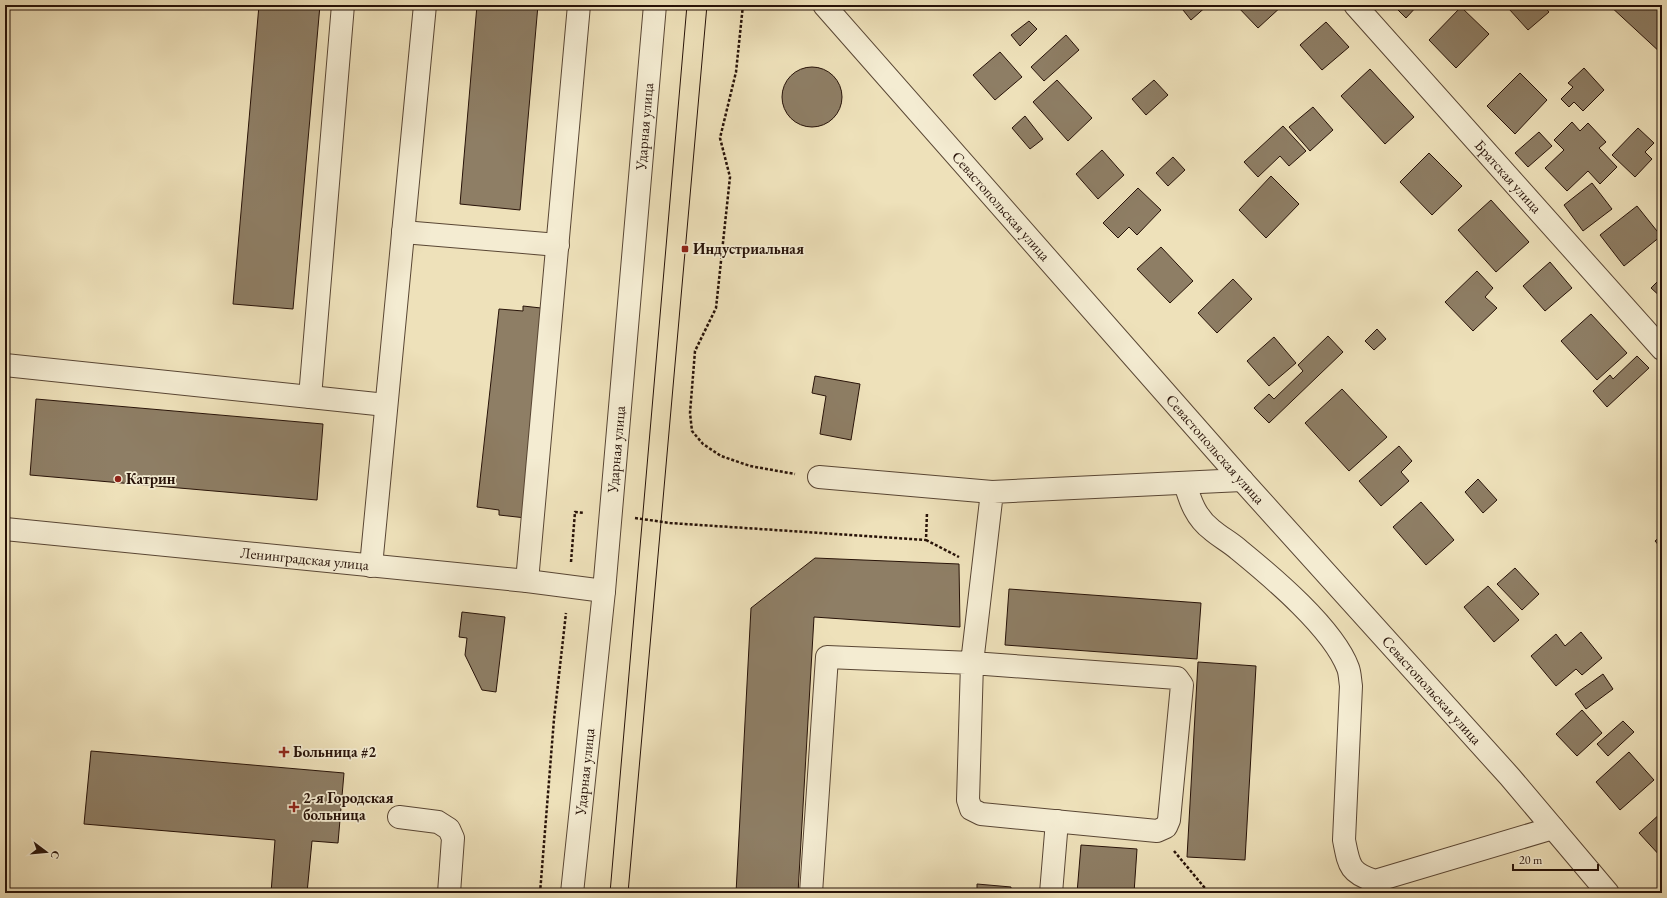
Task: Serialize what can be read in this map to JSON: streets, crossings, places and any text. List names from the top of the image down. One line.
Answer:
{"streets":{"street":["Ударная улица","Братская улица","Севастопольская улица","Ленинградская улица"]},"crossings":[["Ударная улица","Ленинградская улица"]],"places":{"transit":["Индустриальная"],"other":["Катрин"],"health":["Больница #2","2-я Городская больница"]},"scale_bar":"20 m","north":"right"}
